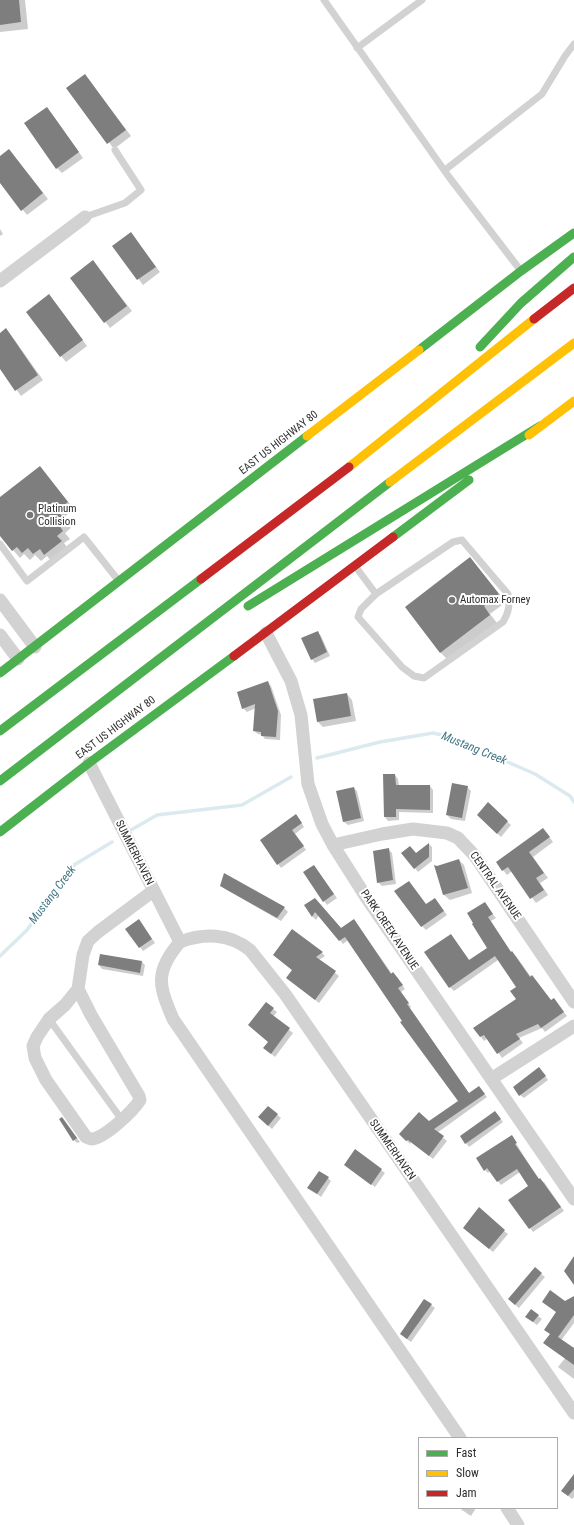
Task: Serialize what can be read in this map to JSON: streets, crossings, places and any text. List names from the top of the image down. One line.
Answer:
{"streets":{"main road":["EAST US HIGHWAY 80"],"street":["SUMMERHAVEN","CENTRAL AVENUE","PARK CREEK AVENUE"]},"crossings":[["EAST US HIGHWAY 80","SUMMERHAVEN"],["EAST US HIGHWAY 80","PARK CREEK AVENUE"],["CENTRAL AVENUE","PARK CREEK AVENUE"]],"water":["Mustang Creek"],"places":["Platinum Collision","Automax Forney"],"legend":["Fast","Slow","Jam"]}
